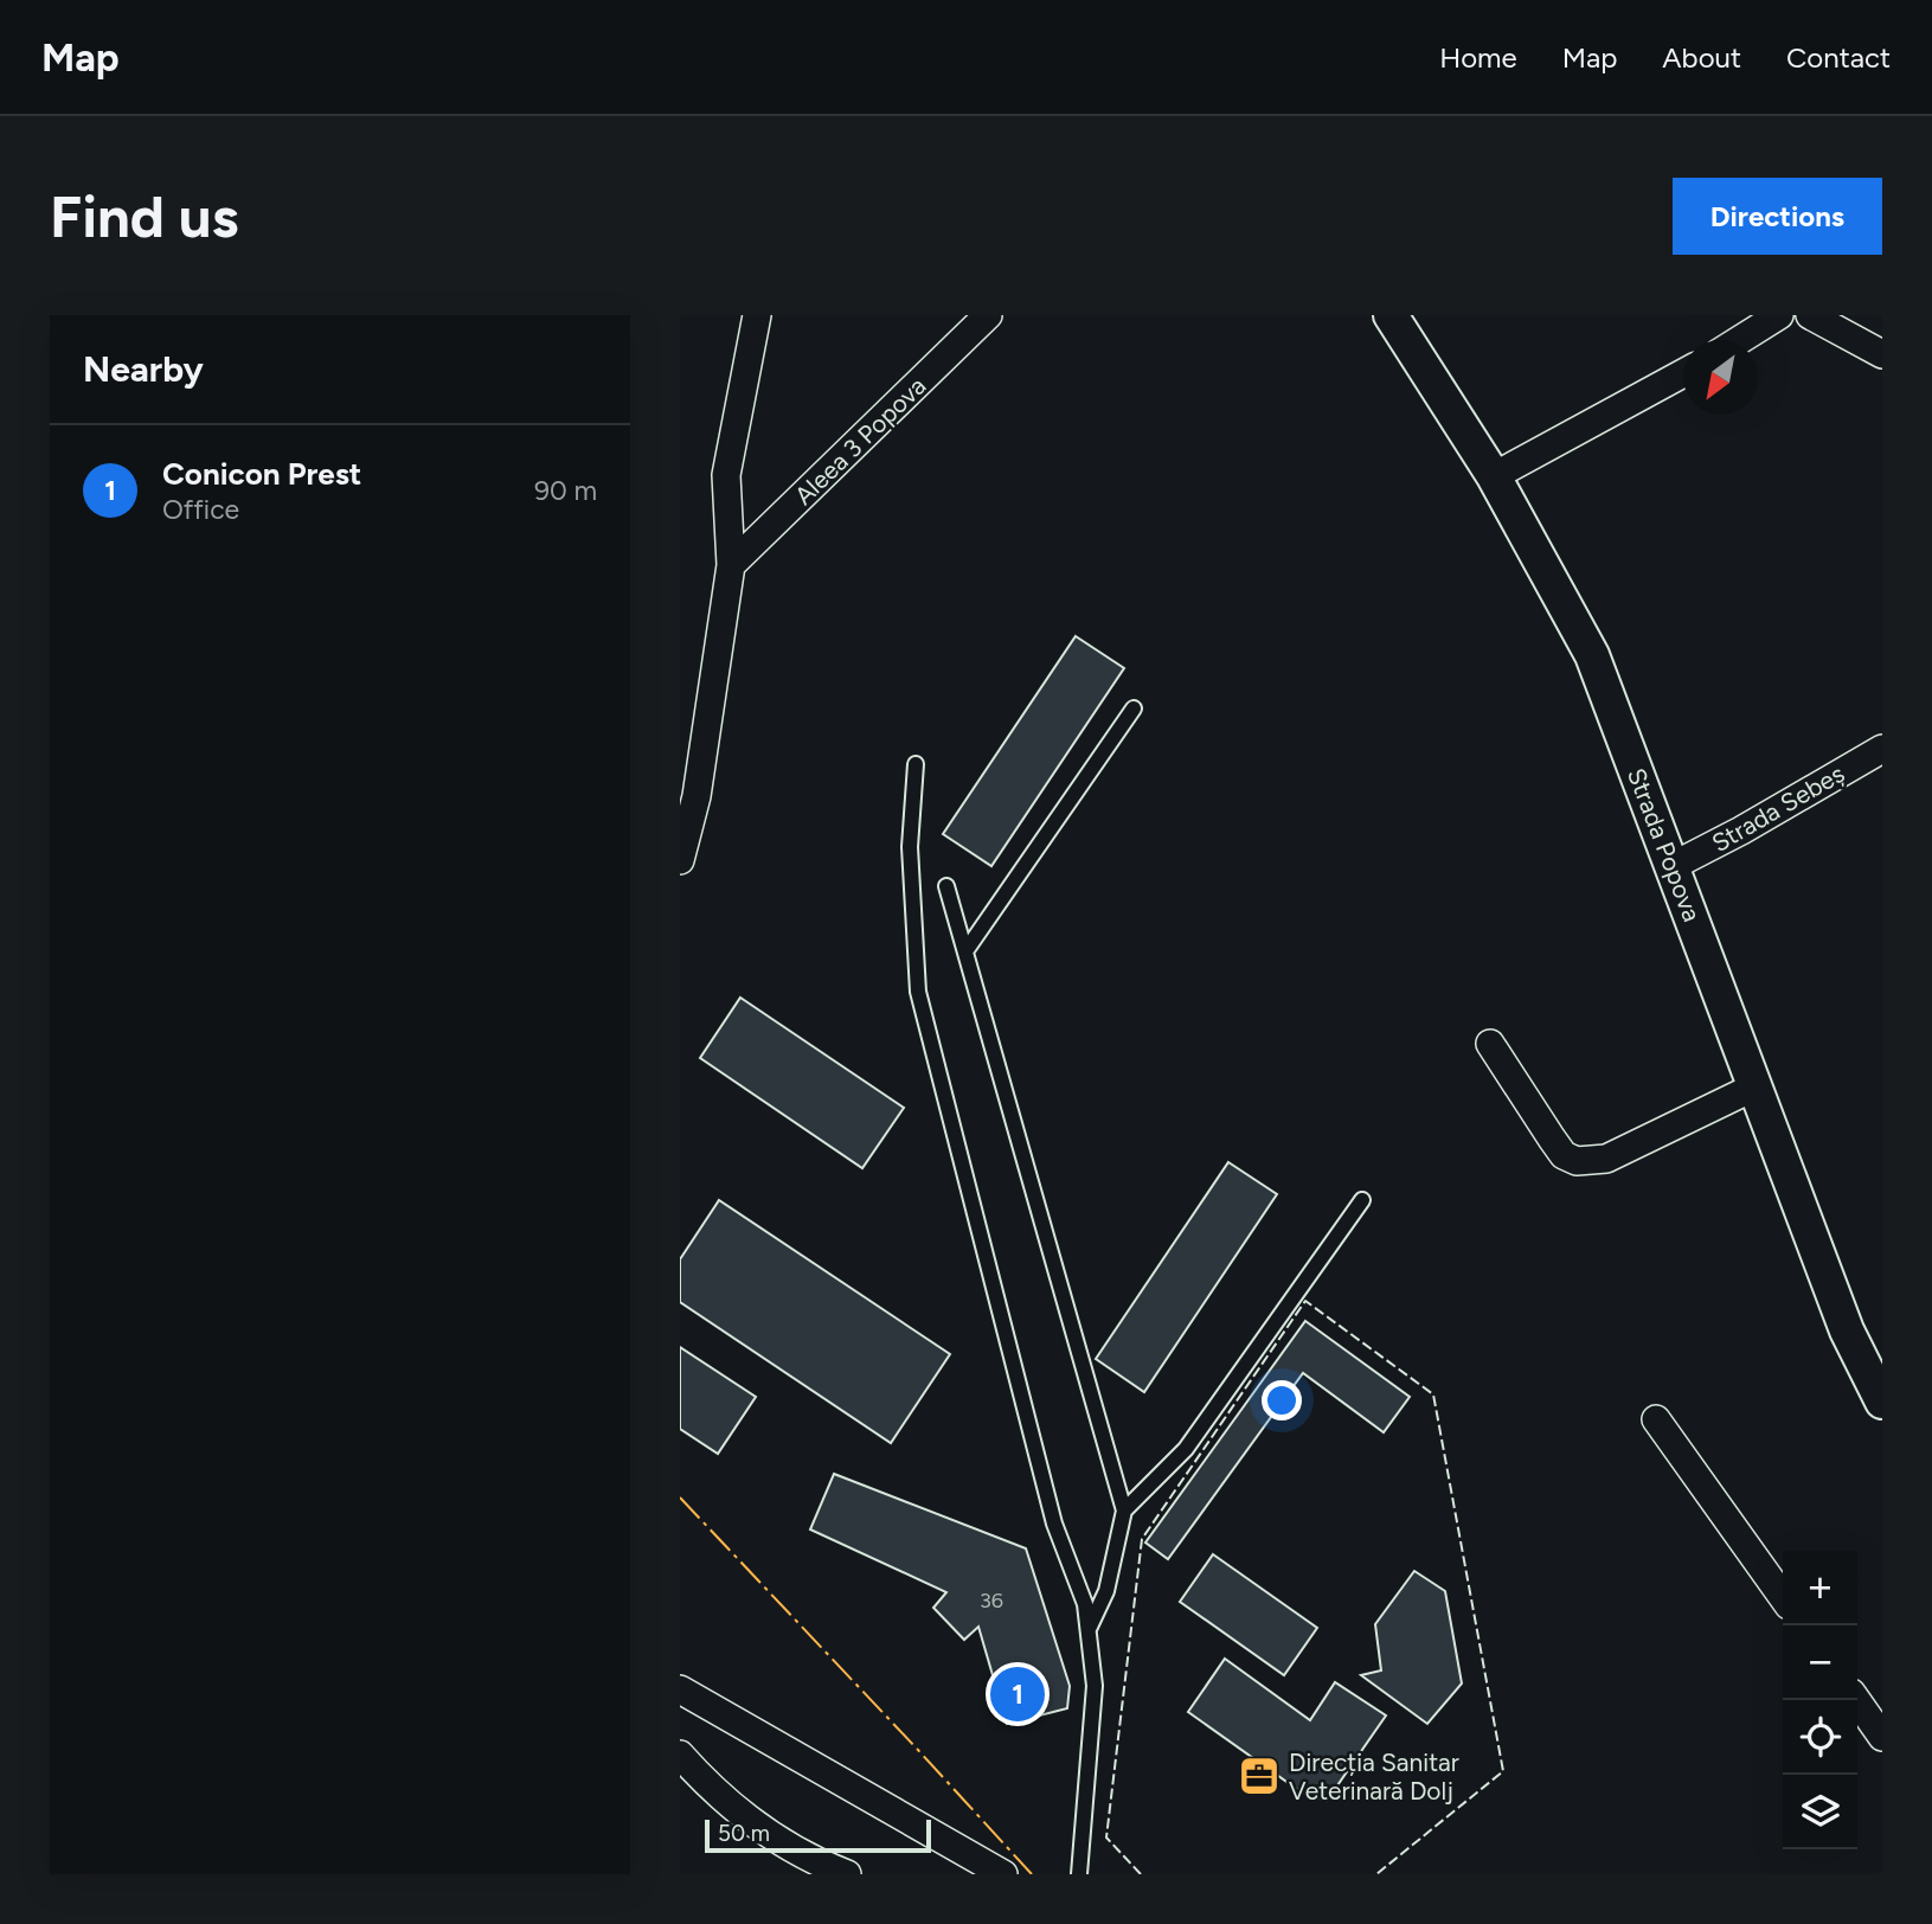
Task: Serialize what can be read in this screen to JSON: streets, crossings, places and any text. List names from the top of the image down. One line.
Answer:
{"streets":{"street":["Aleea 3 Popova","Strada Sebeș","Strada Popova"]},"crossings":[["Strada Sebeș","Strada Popova"]],"places":{"office":["Direcția Sanitar Veterinară Dolj"]},"house_numbers":["36"],"scale_bar":"50 m","north":"bottom left","page":{"header":"Map","nav":["Home","Map","About","Contact"],"buttons":"Directions","title":"Find us","heading":"Nearby","list":[{"mark":"1","name":"Conicon Prest","note":"Office","value":"90 m"}],"map_buttons":["+","−"],"pins":"1","scale":"50 m"}}
